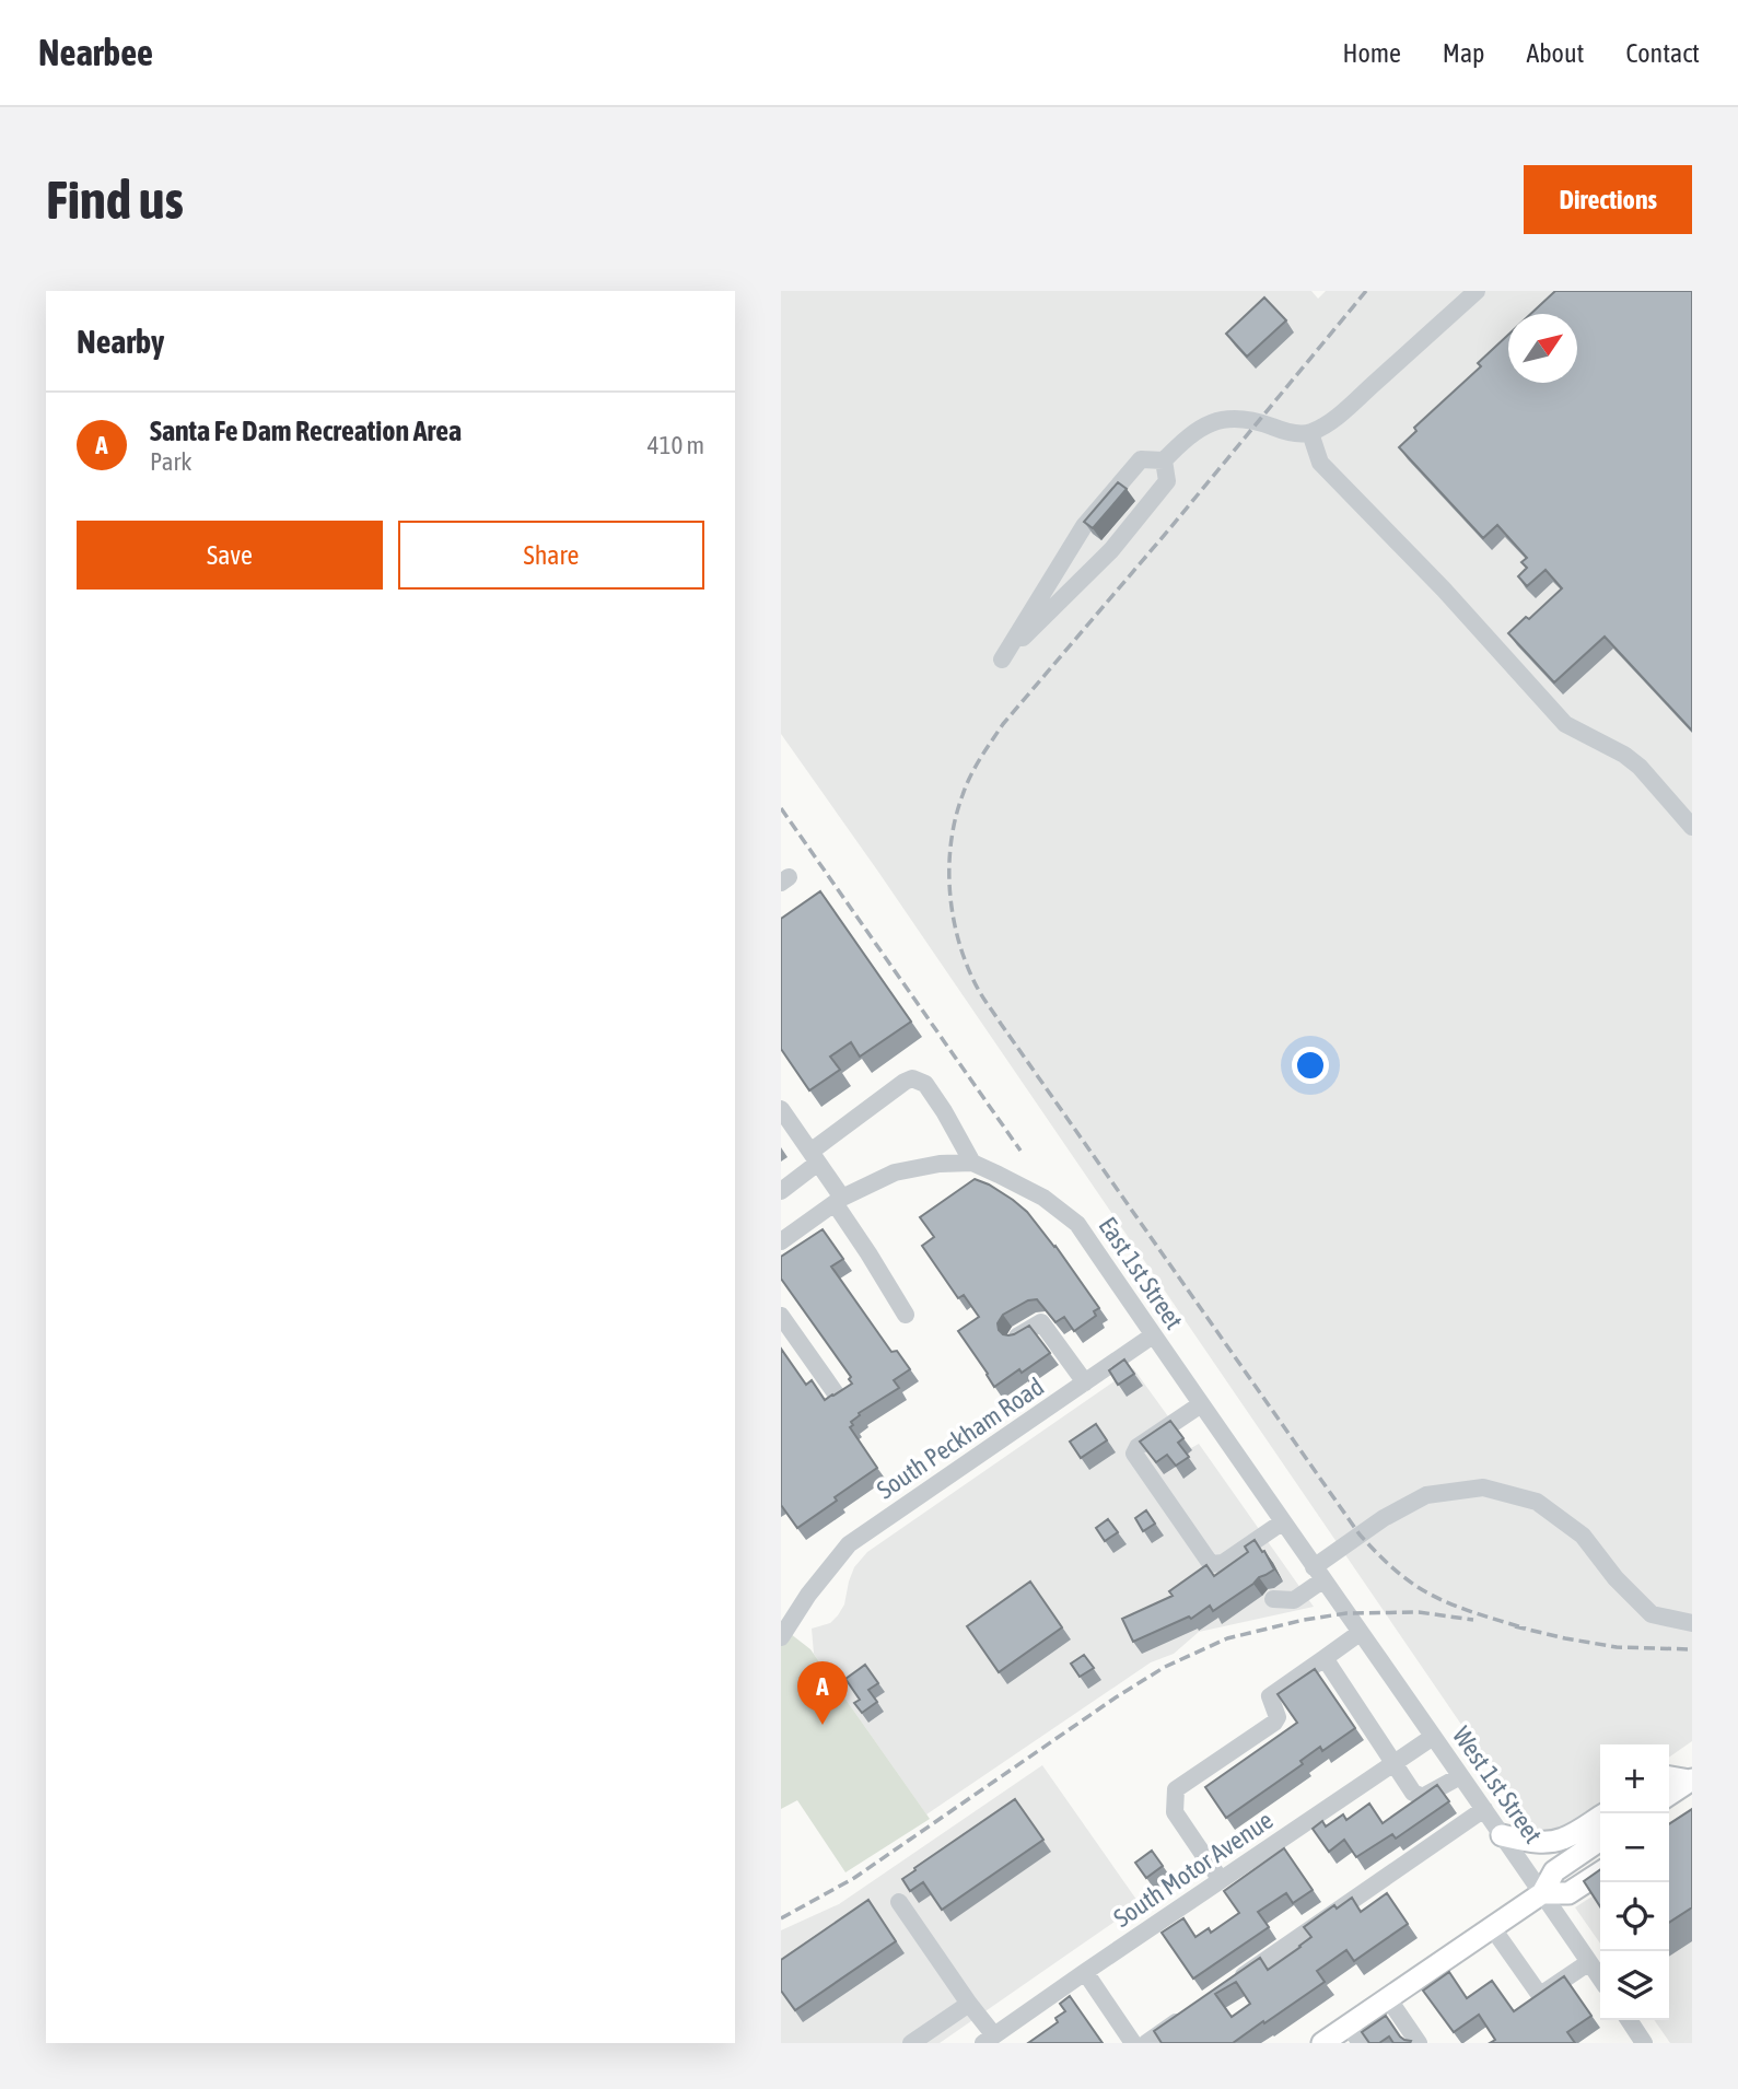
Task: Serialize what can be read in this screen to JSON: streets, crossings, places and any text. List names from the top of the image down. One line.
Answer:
{"streets":{"street":["East 1st Street","South Peckham Road","West 1st Street","South Motor Avenue"]},"crossings":[["East 1st Street","South Peckham Road"],["East 1st Street","West 1st Street"],["West 1st Street","South Motor Avenue"]],"north":"top right","page":{"header":"Nearbee","nav":["Home","Map","About","Contact"],"buttons":["Directions",["Save","Share"]],"title":"Find us","heading":"Nearby","list":[{"mark":"A","name":"Santa Fe Dam Recreation Area","note":"Park","value":"410 m"}],"pins":"A","map_buttons":["+","−"]}}
